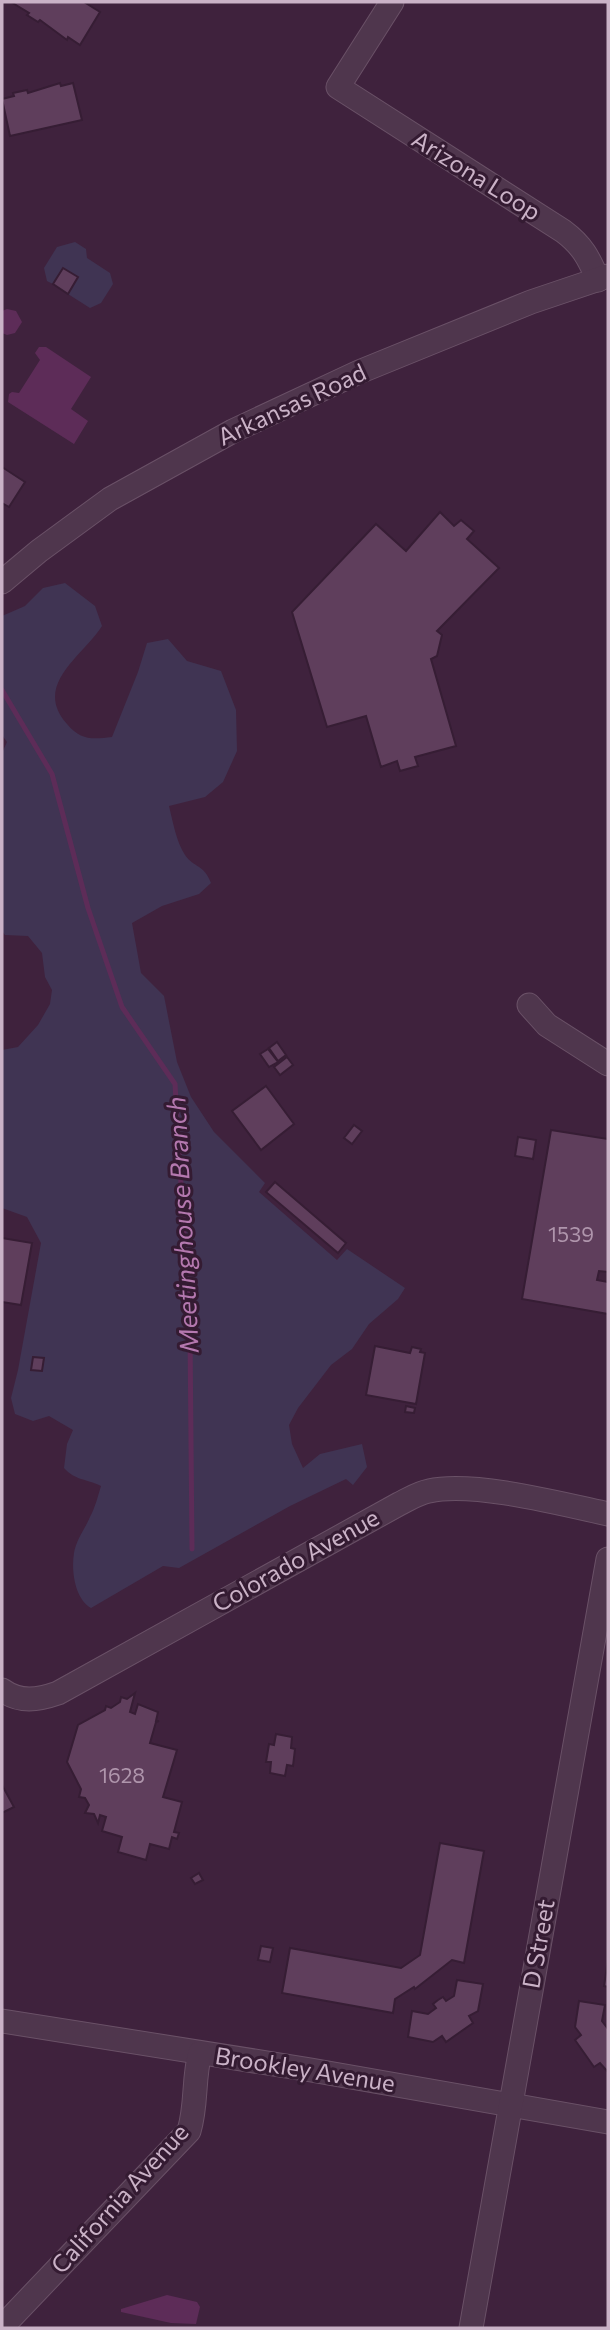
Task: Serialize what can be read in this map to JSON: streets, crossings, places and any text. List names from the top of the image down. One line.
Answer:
{"streets":{"street":["Arizona Loop","Arkansas Road","Colorado Avenue","D Street","Brookley Avenue","California Avenue"]},"crossings":[["Arizona Loop","Arkansas Road"],["D Street","Brookley Avenue"],["Brookley Avenue","California Avenue"]],"water":["Meetinghouse Branch"],"house_numbers":["1539","1628"]}
